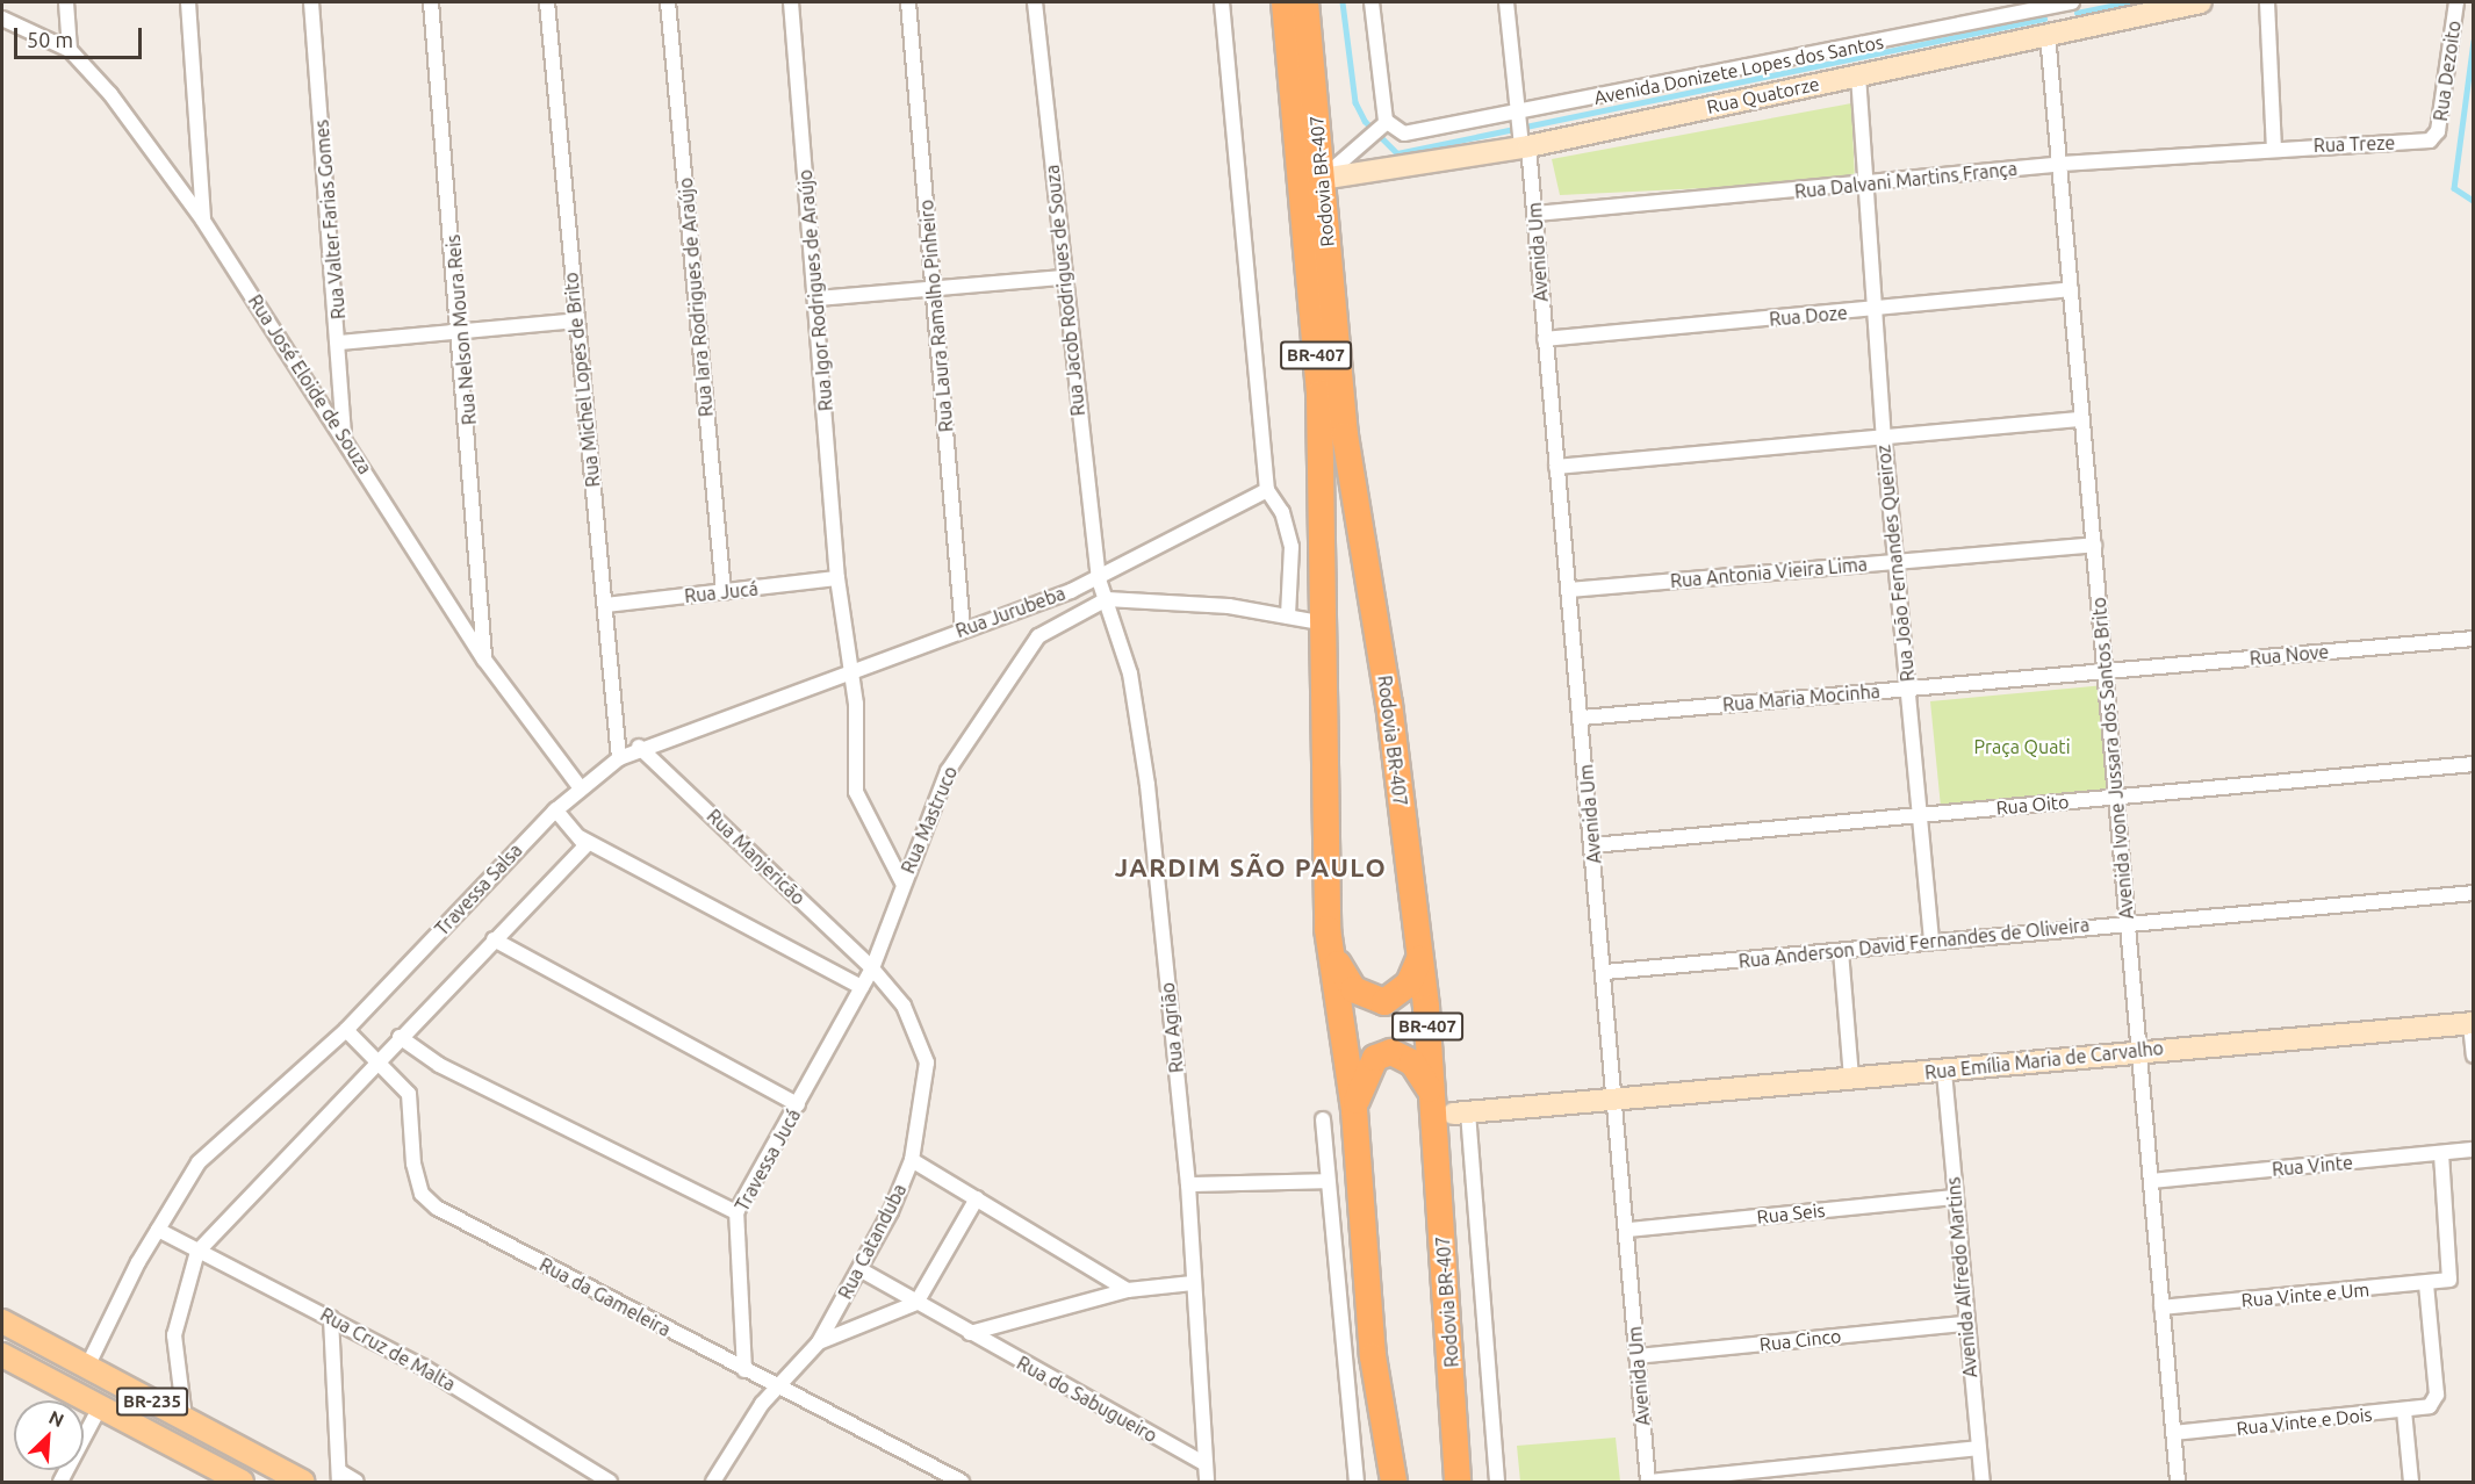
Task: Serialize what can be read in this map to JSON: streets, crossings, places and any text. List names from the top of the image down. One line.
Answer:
{"streets":{"highway":["Rodovia BR-407","BR-407"],"main road":["BR-235"],"street":["Avenida Donizete Lopes dos Santos","Rua Dezoito","Rua Quatorze","Rua Treze","Rua Dalvani Martins França","Rua Valter Farias Gomes","Avenida Um","Rua Igor Rodrigues de Araújo","Rua Jacob Rodrigues de Souza","Rua Iara Rodrigues de Araújo","Rua Laura Ramalho Pinheiro","Rua Doze","Rua Nelson Moura Reis","Rua Michel Lopes de Brito","Rua José Eloide de Souza","Rua João Fernandes Queiroz","Rua Antonia Vieira Lima","Rua Jucá","Rua Jurubeba","Rua Nove","Rua Maria Mocinha","Avenida Ivone Jussara dos Santos Brito","Rua Oito","Rua Mastruco","Rua Manjericão","Travessa Salsa","Rua Anderson David Fernandes de Oliveira","Rua Agrião","Rua Emília Maria de Carvalho","Travessa Jucá","Rua Vinte","Rua Seis","Rua Catanduba","Avenida Alfredo Martins","Rua Vinte e Um","Rua da Gameleira","Rua Cinco","Rua Cruz de Malta","Rua do Sabugueiro","Rua Vinte e Dois"]},"crossings":[["Avenida Donizete Lopes dos Santos","Avenida Um"],["Avenida Donizete Lopes dos Santos","Avenida Ivone Jussara dos Santos Brito"],["Rua Dezoito","Rua Treze"],["Rua Quatorze","Rodovia BR-407"],["Rua Quatorze","Avenida Um"],["Rua Quatorze","Rua João Fernandes Queiroz"],["Rua Quatorze","Avenida Ivone Jussara dos Santos Brito"],["Rua Treze","Rua Dalvani Martins França"],["Rua Dalvani Martins França","Avenida Um"],["Rua Dalvani Martins França","Rua João Fernandes Queiroz"],["Rua Dalvani Martins França","Avenida Ivone Jussara dos Santos Brito"],["Rua Valter Farias Gomes","Rua José Eloide de Souza"],["Avenida Um","Rua Doze"],["Avenida Um","Rua Antonia Vieira Lima"],["Avenida Um","Rua Maria Mocinha"],["Avenida Um","Rua Oito"],["Avenida Um","Rua Anderson David Fernandes de Oliveira"],["Avenida Um","Rua Emília Maria de Carvalho"],["Avenida Um","Rua Seis"],["Avenida Um","Rua Cinco"],["Rua Igor Rodrigues de Araújo","Rua Jucá"],["Rua Igor Rodrigues de Araújo","Rua Jurubeba"],["Rua Igor Rodrigues de Araújo","Rua Mastruco"],["Rua Jacob Rodrigues de Souza","Rua Jurubeba"],["Rua Jacob Rodrigues de Souza","Rua Agrião"],["Rua Iara Rodrigues de Araújo","Rua Jucá"],["Rua Laura Ramalho Pinheiro","Rua Jurubeba"],["Rua Doze","Rua João Fernandes Queiroz"],["Rua Doze","Avenida Ivone Jussara dos Santos Brito"],["Rua Nelson Moura Reis","Rua José Eloide de Souza"],["Rua Michel Lopes de Brito","Rua Jucá"],["Rua Michel Lopes de Brito","Rua Jurubeba"],["Rua Michel Lopes de Brito","Travessa Salsa"],["Rua José Eloide de Souza","Travessa Salsa"],["Rua João Fernandes Queiroz","Rua Antonia Vieira Lima"],["Rua João Fernandes Queiroz","Rua Maria Mocinha"],["Rua João Fernandes Queiroz","Rua Oito"],["Rua João Fernandes Queiroz","Rua Anderson David Fernandes de Oliveira"],["Rua Antonia Vieira Lima","Avenida Ivone Jussara dos Santos Brito"],["Rua Jurubeba","Rua Mastruco"],["Rua Jurubeba","Rua Manjericão"],["Rua Jurubeba","Travessa Salsa"],["Rua Jurubeba","Rua Agrião"],["Rua Nove","Rua Maria Mocinha"],["Rua Nove","Avenida Ivone Jussara dos Santos Brito"],["Rua Maria Mocinha","Avenida Ivone Jussara dos Santos Brito"],["Avenida Ivone Jussara dos Santos Brito","Rua Oito"],["Avenida Ivone Jussara dos Santos Brito","Rua Anderson David Fernandes de Oliveira"],["Avenida Ivone Jussara dos Santos Brito","Rua Emília Maria de Carvalho"],["Avenida Ivone Jussara dos Santos Brito","Rua Vinte"],["Avenida Ivone Jussara dos Santos Brito","Rua Vinte e Um"],["Avenida Ivone Jussara dos Santos Brito","Rua Vinte e Dois"],["Rua Mastruco","Rua Agrião"],["Rua Mastruco","Travessa Jucá"],["Rua Manjericão","Travessa Jucá"],["Rua Manjericão","Rua Catanduba"],["Travessa Salsa","Rua da Gameleira"],["Rua Agrião","Rua do Sabugueiro"],["Rua Emília Maria de Carvalho","Avenida Alfredo Martins"],["Travessa Jucá","Rua Catanduba"],["Travessa Jucá","Rua da Gameleira"],["Rua Vinte","Rua Vinte e Um"],["Rua Seis","Avenida Alfredo Martins"],["Rua Catanduba","Rua da Gameleira"],["Rua Catanduba","Rua do Sabugueiro"],["Avenida Alfredo Martins","Rua Cinco"],["Rua Vinte e Um","Rua Vinte e Dois"]],"districts":["JARDIM SÃO PAULO"],"parks":["Praça Quati"],"scale_bar":"50 m","north":"top right"}
